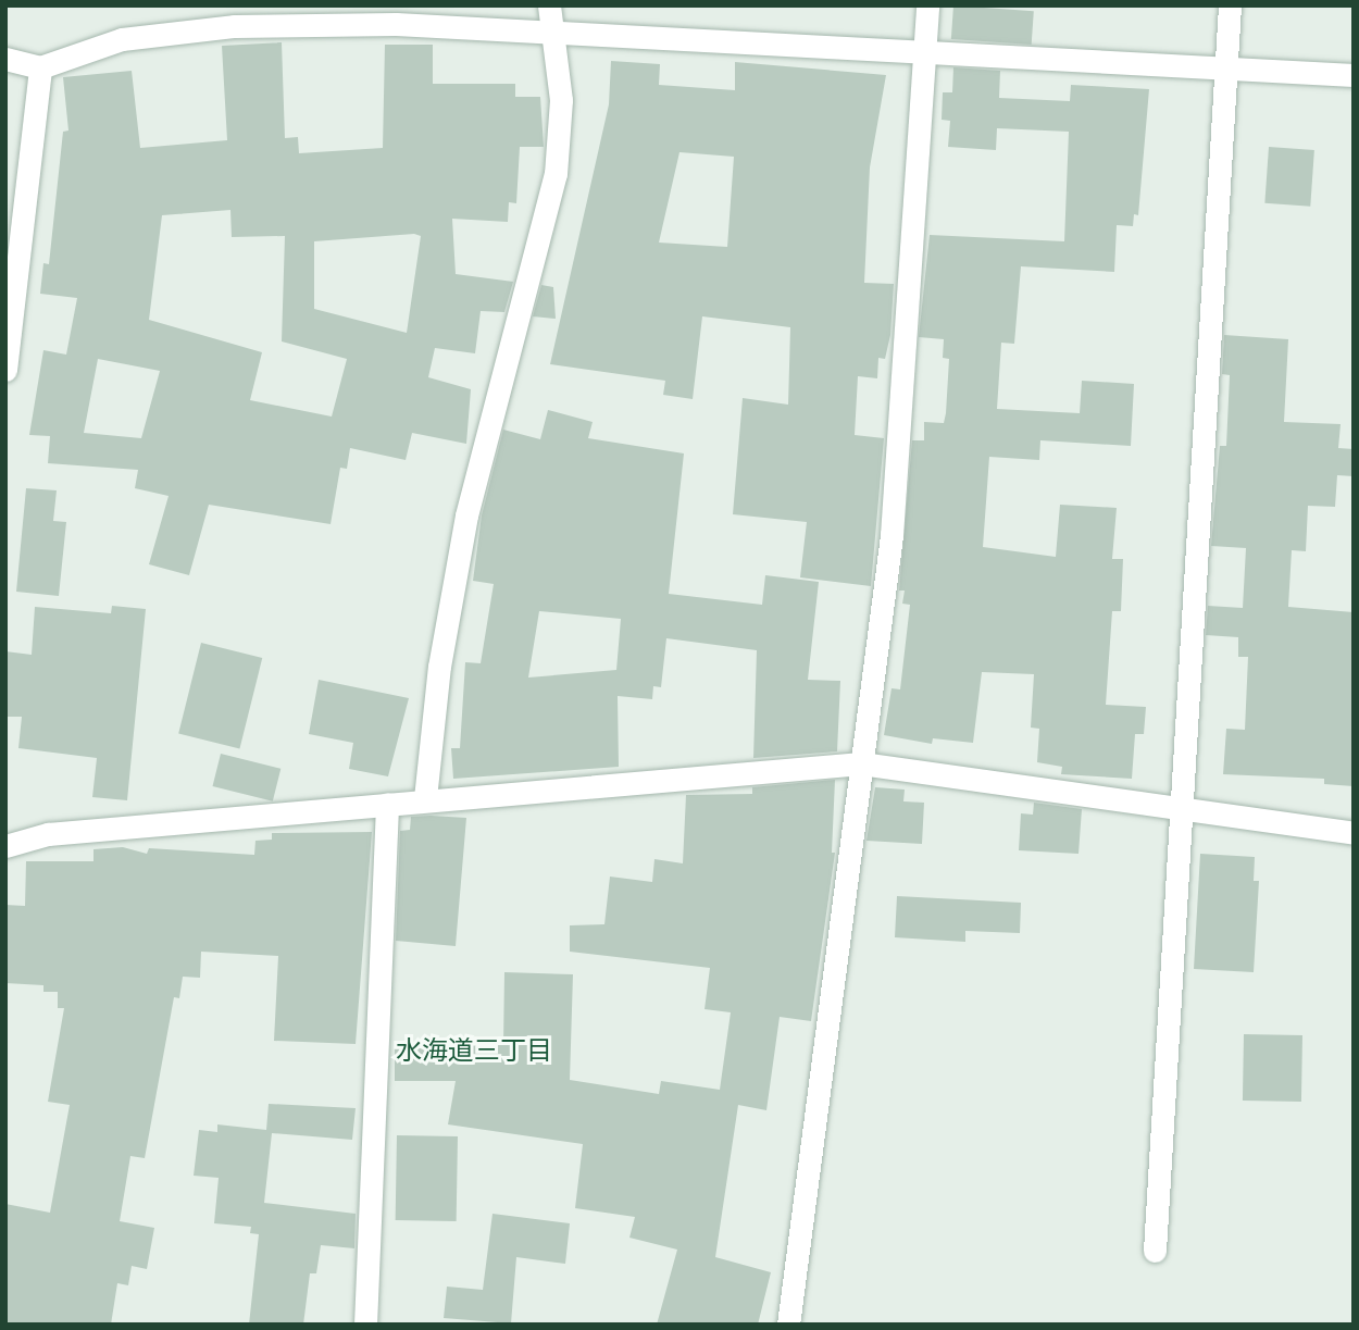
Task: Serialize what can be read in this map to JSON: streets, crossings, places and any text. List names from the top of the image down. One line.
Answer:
{"districts":["水海道三丁目"]}
